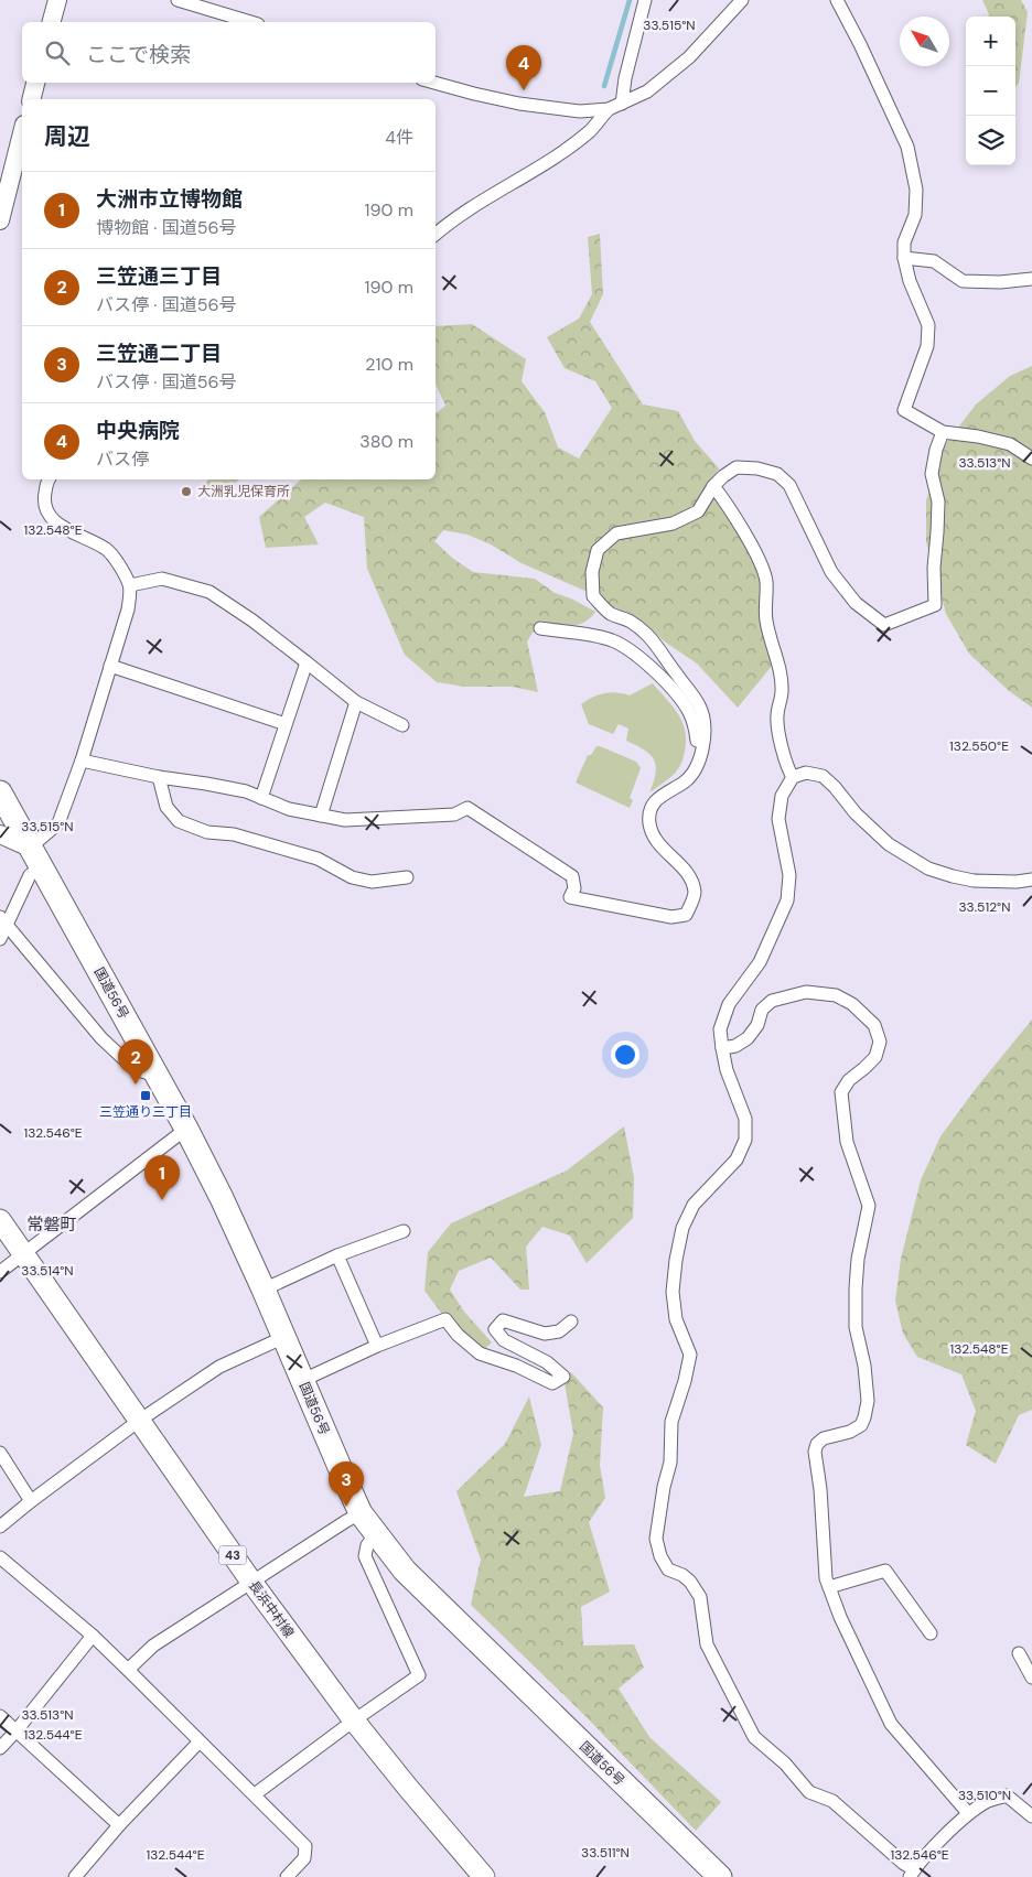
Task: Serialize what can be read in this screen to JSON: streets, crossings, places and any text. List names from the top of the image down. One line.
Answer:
{"streets":{"highway":["国道56号"],"main road":["43","長浜中村線"]},"districts":["常磐町"],"places":{"other":["大洲乳児保育所"],"transit":["三笠通り三丁目"]},"north":"top left","page":{"map_buttons":["+","−"],"search":"ここで検索","pins":["4","2","1","3"],"heading":["周辺","4件"],"list":[{"mark":"1","name":"大洲市立博物館","note":"博物館 · 国道56号","value":"190 m"},{"mark":"2","name":"三笠通三丁目","note":"バス停 · 国道56号","value":"190 m"},{"mark":"3","name":"三笠通二丁目","note":"バス停 · 国道56号","value":"210 m"},{"mark":"4","name":"中央病院","note":"バス停","value":"380 m"}]},"coordinates":["33.515°N","33.513°N","132.548°E","132.550°E","33.512°N","132.546°E","33.514°N","132.544°E","33.510°N","33.511°N"]}
